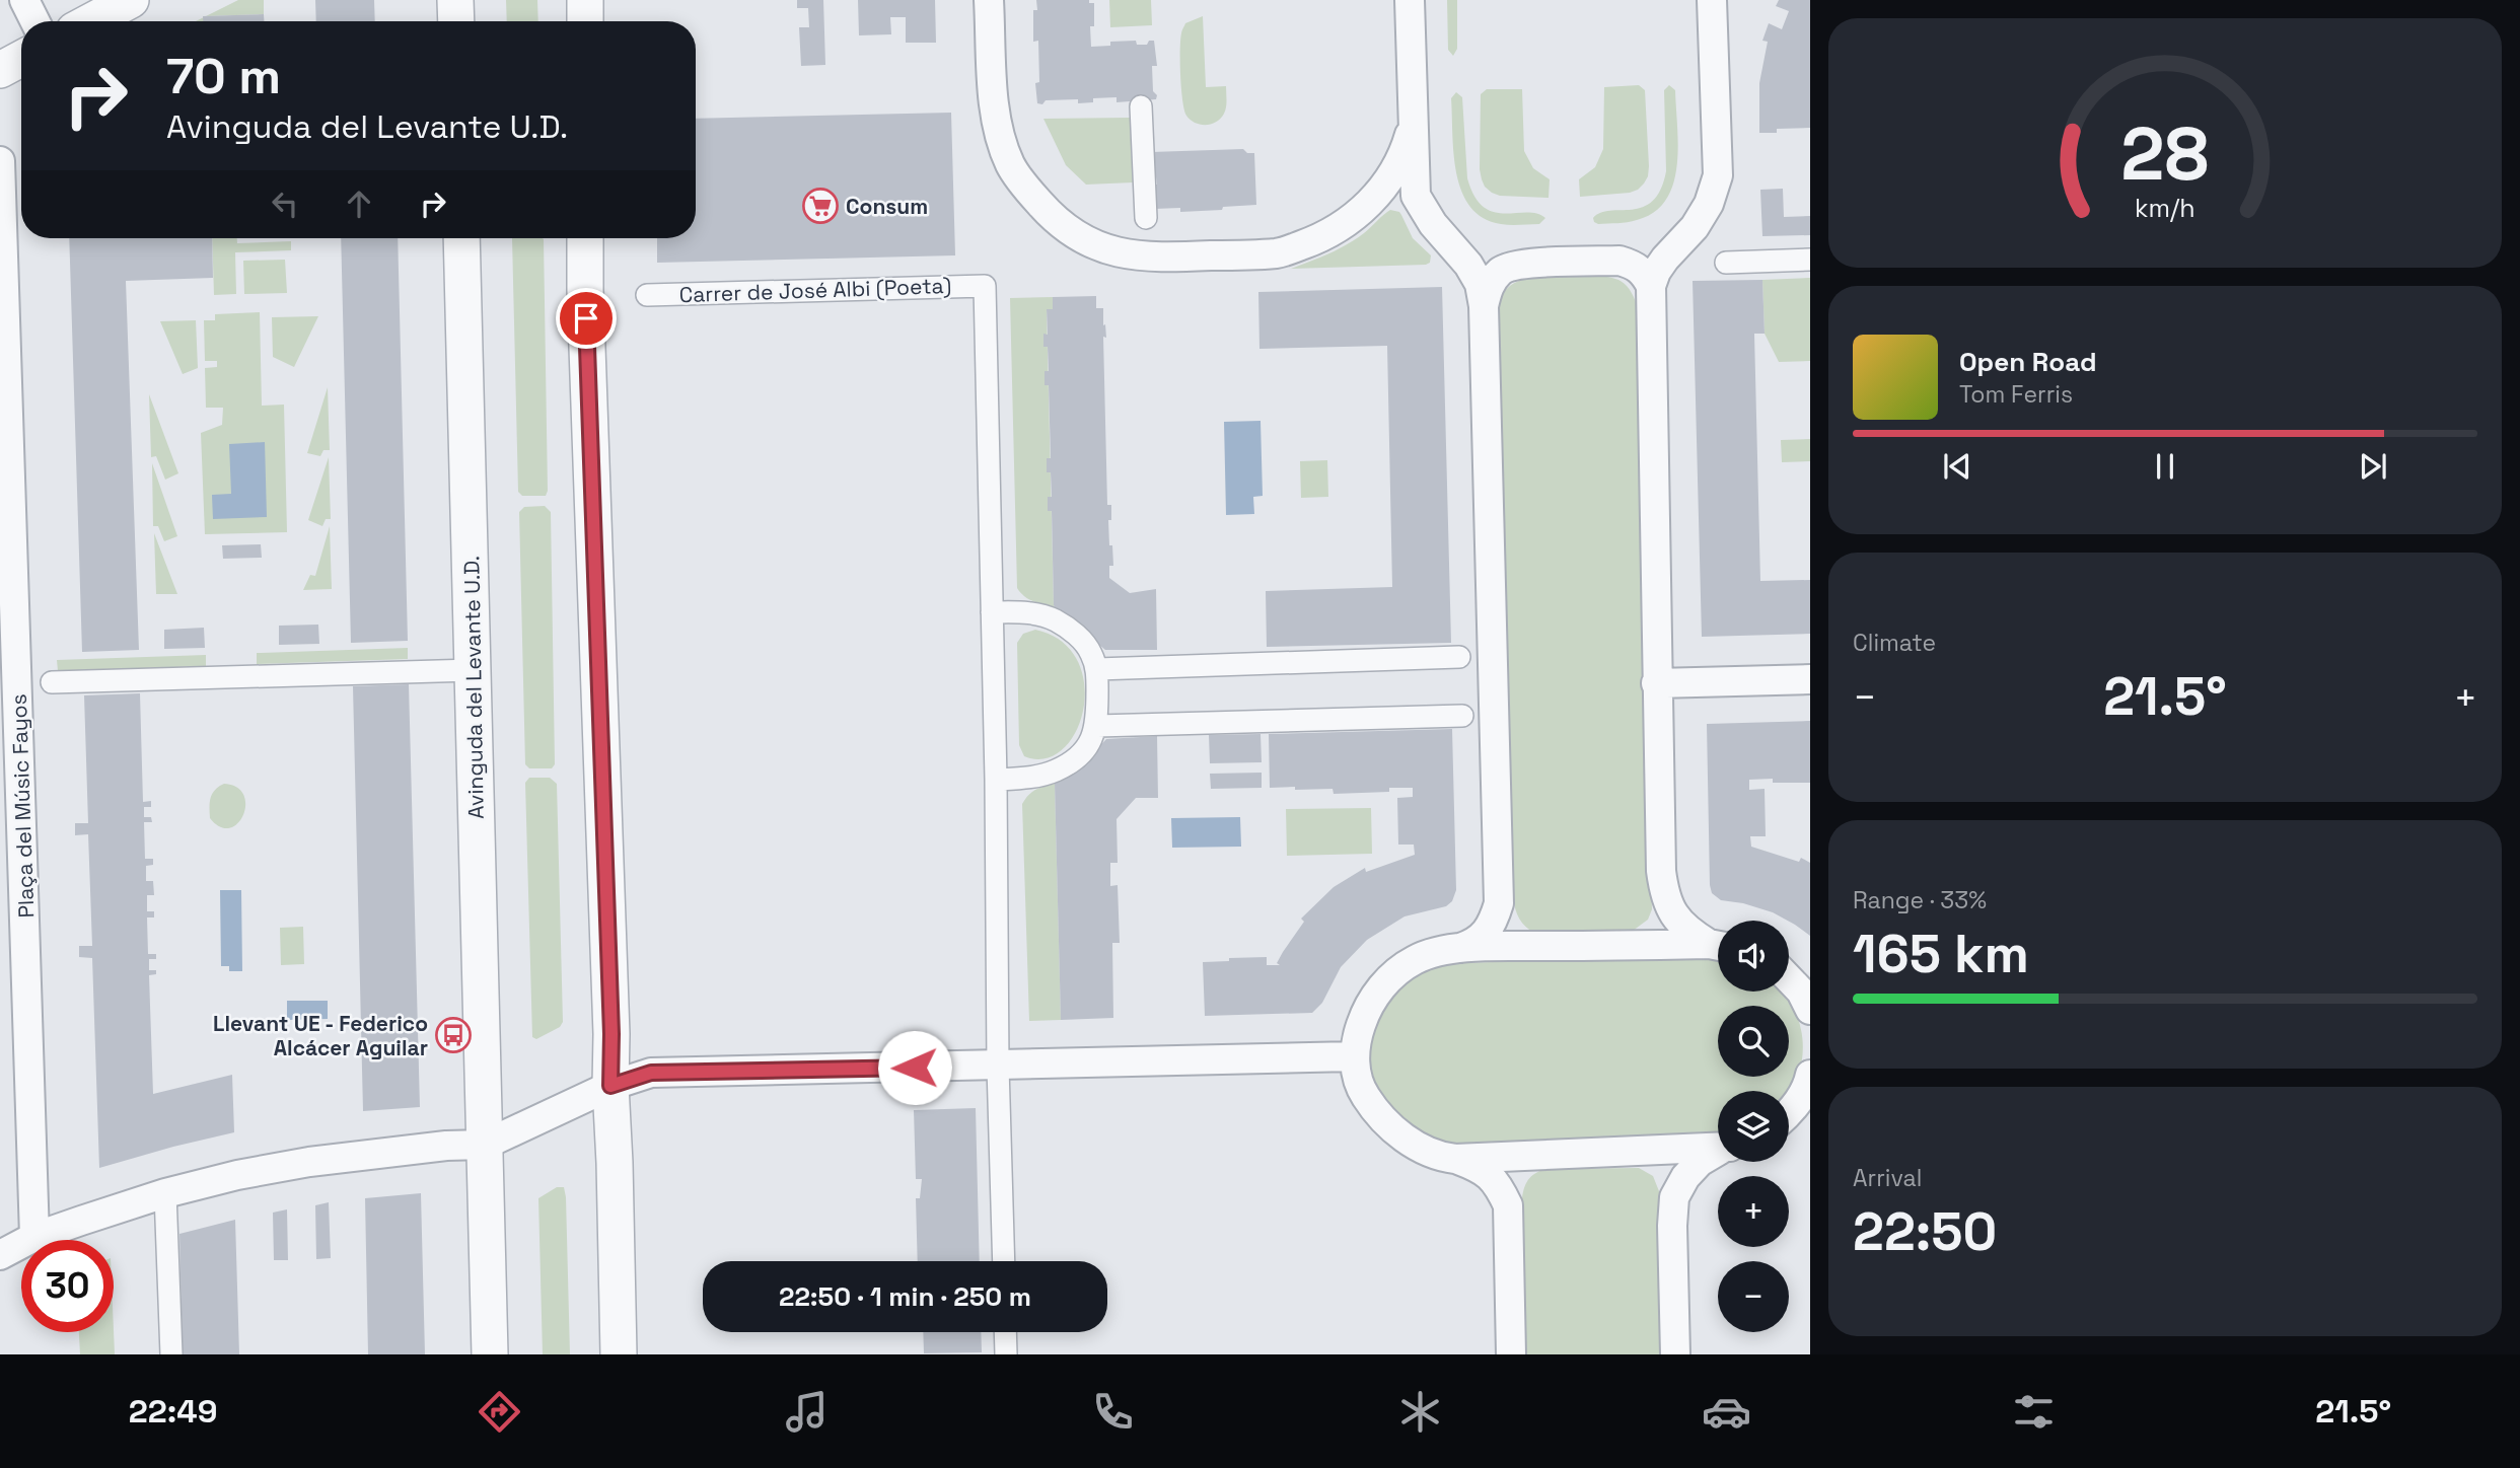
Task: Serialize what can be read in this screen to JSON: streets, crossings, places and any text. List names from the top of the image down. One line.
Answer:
{"streets":{"street":["Carrer de José Albi (Poeta)","Avinguda del Levante U.D.","Plaça del Músic Fayos"]},"places":{"supermarket":["Consum"],"bus stop":["Llevant UE - Federico Alcácer Aguilar"]},"page":{"turn":["70 m","Avinguda del Levante U.D."],"song":["Open Road","Tom Ferris"],"tile":["Climate",["Range · 33%","165 km"],["Arrival","22:50"]],"heat":["−","21.5°","+"],"map_buttons":["+","−"],"limit":"30","trip":"22:50 · 1 min · 250 m","tabs":["22:49","21.5°"],"gauge":["28","km/h"]}}
